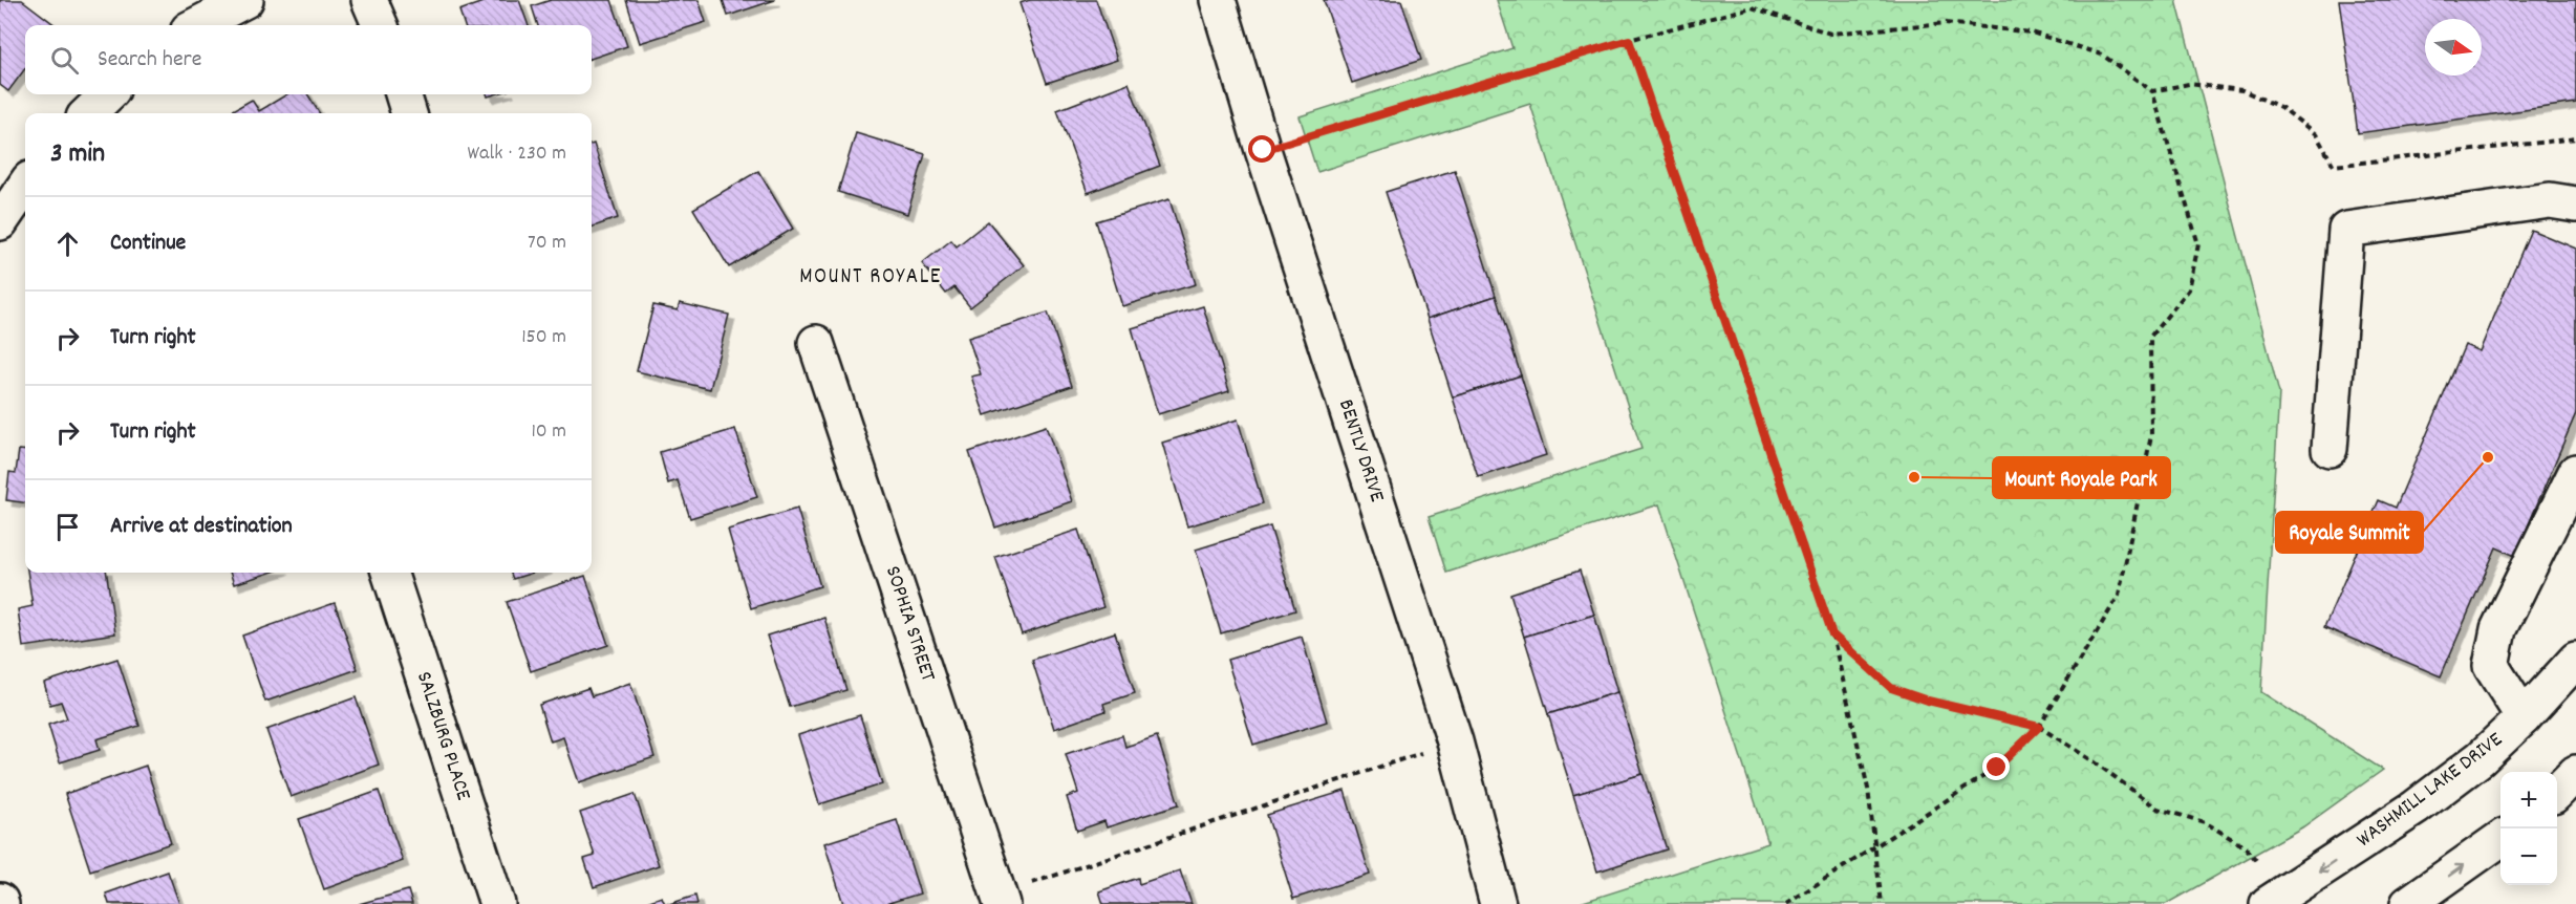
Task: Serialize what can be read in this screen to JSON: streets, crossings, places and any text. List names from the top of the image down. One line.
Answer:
{"streets":{"street":["BENTLY DRIVE","SOPHIA STREET","SALZBURG PLACE","WASHMILL LAKE DRIVE"]},"districts":["MOUNT ROYALE"],"places":["Royale Summit","Mount Royale Park"],"north":"right","page":{"search":"Search here","heading":["3 min","Walk · 230 m"],"list":[["Continue","70 m"],["Turn right","150 m"],["Turn right","10 m"],"Arrive at destination"],"map_buttons":["+","−"]}}
